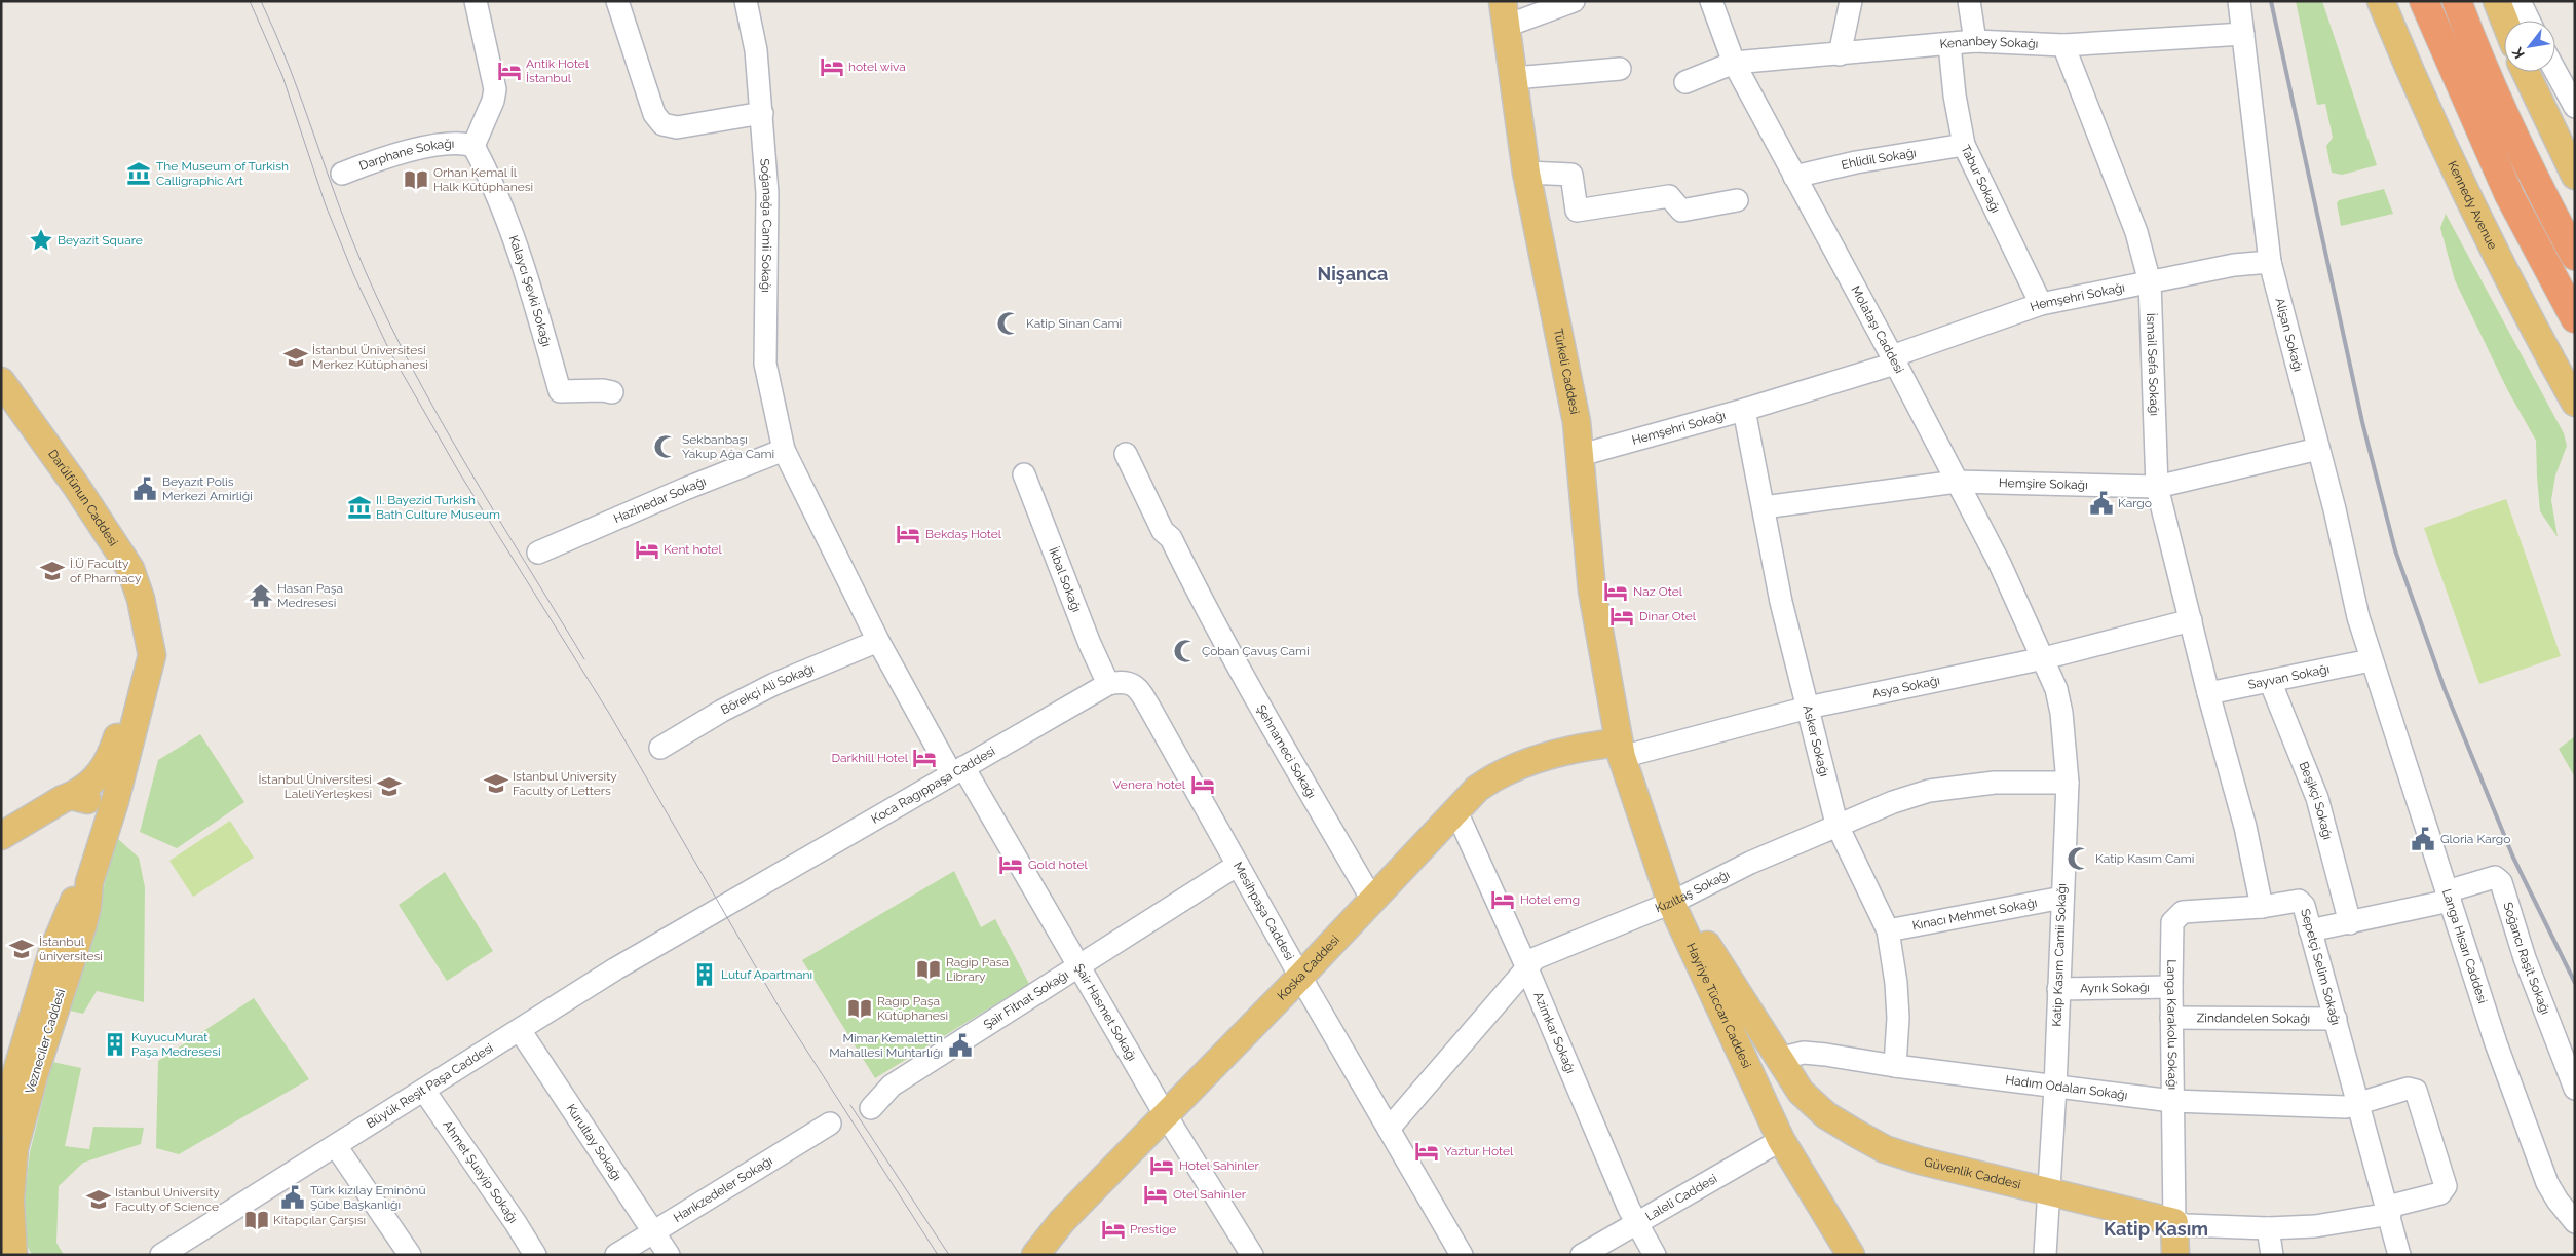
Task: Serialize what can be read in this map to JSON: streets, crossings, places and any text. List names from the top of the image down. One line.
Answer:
{"streets":{"main road":["Kennedy Avenue","Türkeli Caddesi","Darülfünun Caddesi","Koska Caddesi","Hayriye Tüccarı Caddesi","Vezneciler Caddesi","Güvenlik Caddesi"],"street":["Kenanbey Sokağı","Darphane Sokağı","Ehlidil Sokağı","Tabur Sokağı","Soğanağa Camii Sokağı","Kalaycı Şevki Sokağı","Hemşehri Sokağı","Molataşı Caddesi","Alişan Sokağı","İsmail Sefa Sokağı","Hemşire Sokağı","Hazinedar Sokağı","İkbal Sokağı","Sayvan Sokağı","Asya Sokağı","Börekçi Ali Sokağı","Asker Sokağı","Şehnameci Sokağı","Koca Ragıppaşa Caddesi","Beşikçi Sokağı","Kızıltaş Sokağı","Mesihpaşa Caddesi","Kınacı Mehmet Sokağı","Langa Hısarı Caddesi","Katip Kasım Camii Sokağı","Soğancı Raşit Sokağı","Sepetçi Selim Sokağı","Ayrık Sokağı","Şair Fitnat Sokağı","Şair Hasmet Sokağı","Zindandelen Sokağı","Langa Karakolu Sokağı","Azimkar Sokağı","Büyük Reşit Paşa Caddesi","Hadım Odaları Sokağı","Kurultay Sokağı","Ahmet Şuayip Sokağı","Harıkzedeler Sokağı","Laleli Caddesi"]},"crossings":[["Kenanbey Sokağı","Tabur Sokağı"],["Kenanbey Sokağı","Molataşı Caddesi"],["Kenanbey Sokağı","Alişan Sokağı"],["Kenanbey Sokağı","İsmail Sefa Sokağı"],["Darphane Sokağı","Kalaycı Şevki Sokağı"],["Ehlidil Sokağı","Tabur Sokağı"],["Ehlidil Sokağı","Molataşı Caddesi"],["Tabur Sokağı","Hemşehri Sokağı"],["Soğanağa Camii Sokağı","Hazinedar Sokağı"],["Soğanağa Camii Sokağı","Börekçi Ali Sokağı"],["Soğanağa Camii Sokağı","Şair Hasmet Sokağı"],["Hemşehri Sokağı","Molataşı Caddesi"],["Hemşehri Sokağı","Alişan Sokağı"],["Hemşehri Sokağı","İsmail Sefa Sokağı"],["Hemşehri Sokağı","Türkeli Caddesi"],["Hemşehri Sokağı","Asker Sokağı"],["Molataşı Caddesi","Hemşire Sokağı"],["Molataşı Caddesi","Asya Sokağı"],["Molataşı Caddesi","Katip Kasım Camii Sokağı"],["Alişan Sokağı","Hemşire Sokağı"],["Alişan Sokağı","Sayvan Sokağı"],["Alişan Sokağı","Langa Hısarı Caddesi"],["İsmail Sefa Sokağı","Hemşire Sokağı"],["İsmail Sefa Sokağı","Sayvan Sokağı"],["İsmail Sefa Sokağı","Asya Sokağı"],["Türkeli Caddesi","Asya Sokağı"],["Türkeli Caddesi","Koska Caddesi"],["Türkeli Caddesi","Hayriye Tüccarı Caddesi"],["Hemşire Sokağı","Asker Sokağı"],["Darülfünun Caddesi","Vezneciler Caddesi"],["İkbal Sokağı","Koca Ragıppaşa Caddesi"],["İkbal Sokağı","Mesihpaşa Caddesi"],["Sayvan Sokağı","Beşikçi Sokağı"],["Sayvan Sokağı","Langa Hısarı Caddesi"],["Asya Sokağı","Asker Sokağı"],["Asya Sokağı","Katip Kasım Camii Sokağı"],["Asya Sokağı","Koska Caddesi"],["Asya Sokağı","Hayriye Tüccarı Caddesi"],["Börekçi Ali Sokağı","Şair Hasmet Sokağı"],["Asker Sokağı","Kızıltaş Sokağı"],["Asker Sokağı","Kınacı Mehmet Sokağı"],["Asker Sokağı","Hadım Odaları Sokağı"],["Şehnameci Sokağı","Koska Caddesi"],["Koca Ragıppaşa Caddesi","Mesihpaşa Caddesi"],["Koca Ragıppaşa Caddesi","Şair Hasmet Sokağı"],["Koca Ragıppaşa Caddesi","Büyük Reşit Paşa Caddesi"],["Kızıltaş Sokağı","Mesihpaşa Caddesi"],["Kızıltaş Sokağı","Katip Kasım Camii Sokağı"],["Kızıltaş Sokağı","Hayriye Tüccarı Caddesi"],["Kızıltaş Sokağı","Azimkar Sokağı"],["Kızıltaş Sokağı","Güvenlik Caddesi"],["Mesihpaşa Caddesi","Koska Caddesi"],["Mesihpaşa Caddesi","Şair Fitnat Sokağı"],["Kınacı Mehmet Sokağı","Katip Kasım Camii Sokağı"],["Langa Hısarı Caddesi","Soğancı Raşit Sokağı"],["Katip Kasım Camii Sokağı","Ayrık Sokağı"],["Katip Kasım Camii Sokağı","Hadım Odaları Sokağı"],["Katip Kasım Camii Sokağı","Güvenlik Caddesi"],["Koska Caddesi","Hayriye Tüccarı Caddesi"],["Koska Caddesi","Şair Hasmet Sokağı"],["Koska Caddesi","Azimkar Sokağı"],["Sepetçi Selim Sokağı","Zindandelen Sokağı"],["Sepetçi Selim Sokağı","Langa Karakolu Sokağı"],["Sepetçi Selim Sokağı","Hadım Odaları Sokağı"],["Sepetçi Selim Sokağı","Güvenlik Caddesi"],["Ayrık Sokağı","Langa Karakolu Sokağı"],["Şair Fitnat Sokağı","Şair Hasmet Sokağı"],["Hayriye Tüccarı Caddesi","Güvenlik Caddesi"],["Hayriye Tüccarı Caddesi","Laleli Caddesi"],["Zindandelen Sokağı","Langa Karakolu Sokağı"],["Langa Karakolu Sokağı","Hadım Odaları Sokağı"],["Langa Karakolu Sokağı","Güvenlik Caddesi"],["Azimkar Sokağı","Laleli Caddesi"],["Büyük Reşit Paşa Caddesi","Kurultay Sokağı"],["Büyük Reşit Paşa Caddesi","Ahmet Şuayip Sokağı"],["Hadım Odaları Sokağı","Güvenlik Caddesi"],["Kurultay Sokağı","Harıkzedeler Sokağı"]],"districts":["Nişanca","Katip Kasım"],"places":{"hotel":["hotel wiva","Antik Hotel İstanbul","Bekdaş Hotel","Kent hotel","Naz Otel","Dinar Otel","Darkhill Hotel","Venera hotel","Gold hotel","Hotel emg","Yaztur Hotel","Hotel Sahinler","Otel Sahinler","Prestige"],"museum":["The Museum of Turkish Calligraphic Art","II. Bayezid Turkish Bath Culture Museum"],"library":["Orhan Kemal İl Halk Kütüphanesi","Ragip Pasa Library","Ragıp Paşa Kütüphanesi","Kitapçılar Çarşısı"],"place":["Beyazit Square"],"mosque":["Katip Sinan Cami","Sekbanbaşı Yakup Ağa Cami","Çoban Çavuş Cami","Katip Kasım Cami"],"school or university":["İstanbul Üniversitesi Merkez Kütüphanesi","İ.Ü Faculty of Pharmacy","Istanbul University Faculty of Letters","İstanbul Üniversitesi LaleliYerleşkesi","İstanbul üniversitesi","Istanbul University Faculty of Science"],"public building":["Beyazıt Polis Merkezi Amirliği","Kargo","Gloria Kargo","Mimar Kemalettin Mahallesi Muhtarlığı","Türk kızılay Eminönü Şübe Başkanlığı"],"temple":["Hasan Paşa Medresesi"],"building":["Lutuf Apartmanı","KuyucuMurat Paşa Medresesi"]},"north":"bottom left"}
